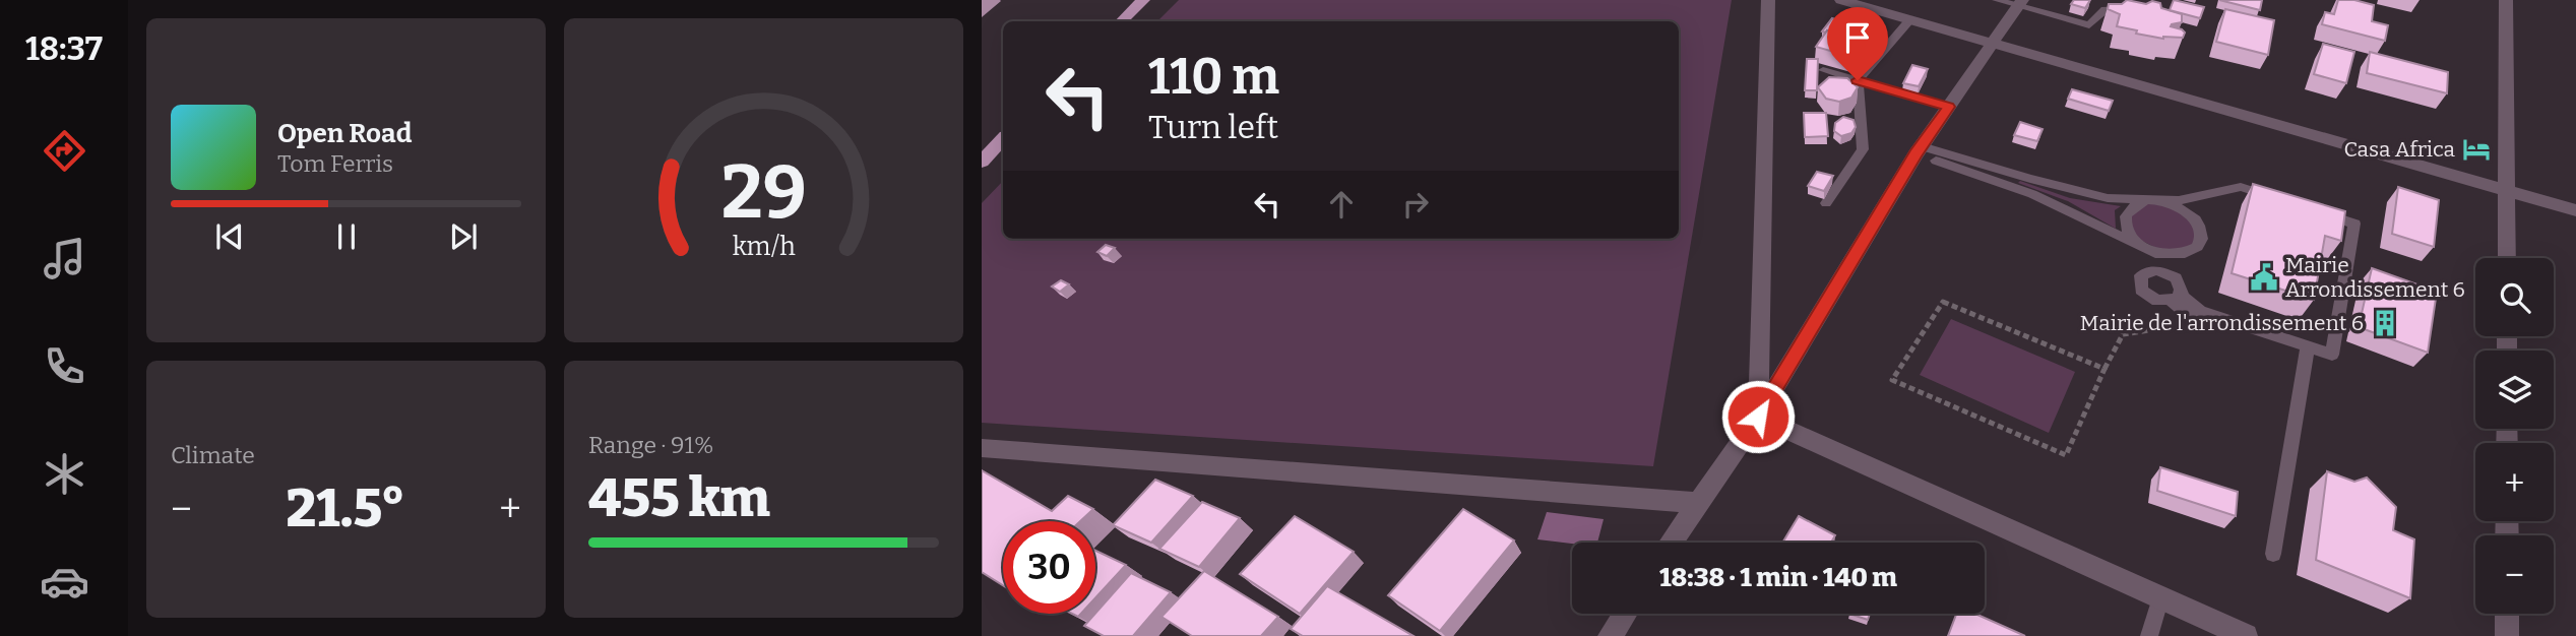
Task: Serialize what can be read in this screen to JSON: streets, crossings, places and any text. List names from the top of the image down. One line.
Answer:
{"places":{"hotel":["Casa Africa"],"public building":["Mairie Arrondissement 6"],"building":["Mairie de l'arrondissement 6"]},"page":{"tabs":"18:37","turn":["110 m","Turn left"],"song":["Open Road","Tom Ferris"],"map_buttons":["+","−"],"tile":["Climate",["Range · 91%","455 km"]],"heat":["−","21.5°","+"],"limit":"30","trip":"18:38 · 1 min · 140 m","gauge":["29","km/h"]}}
